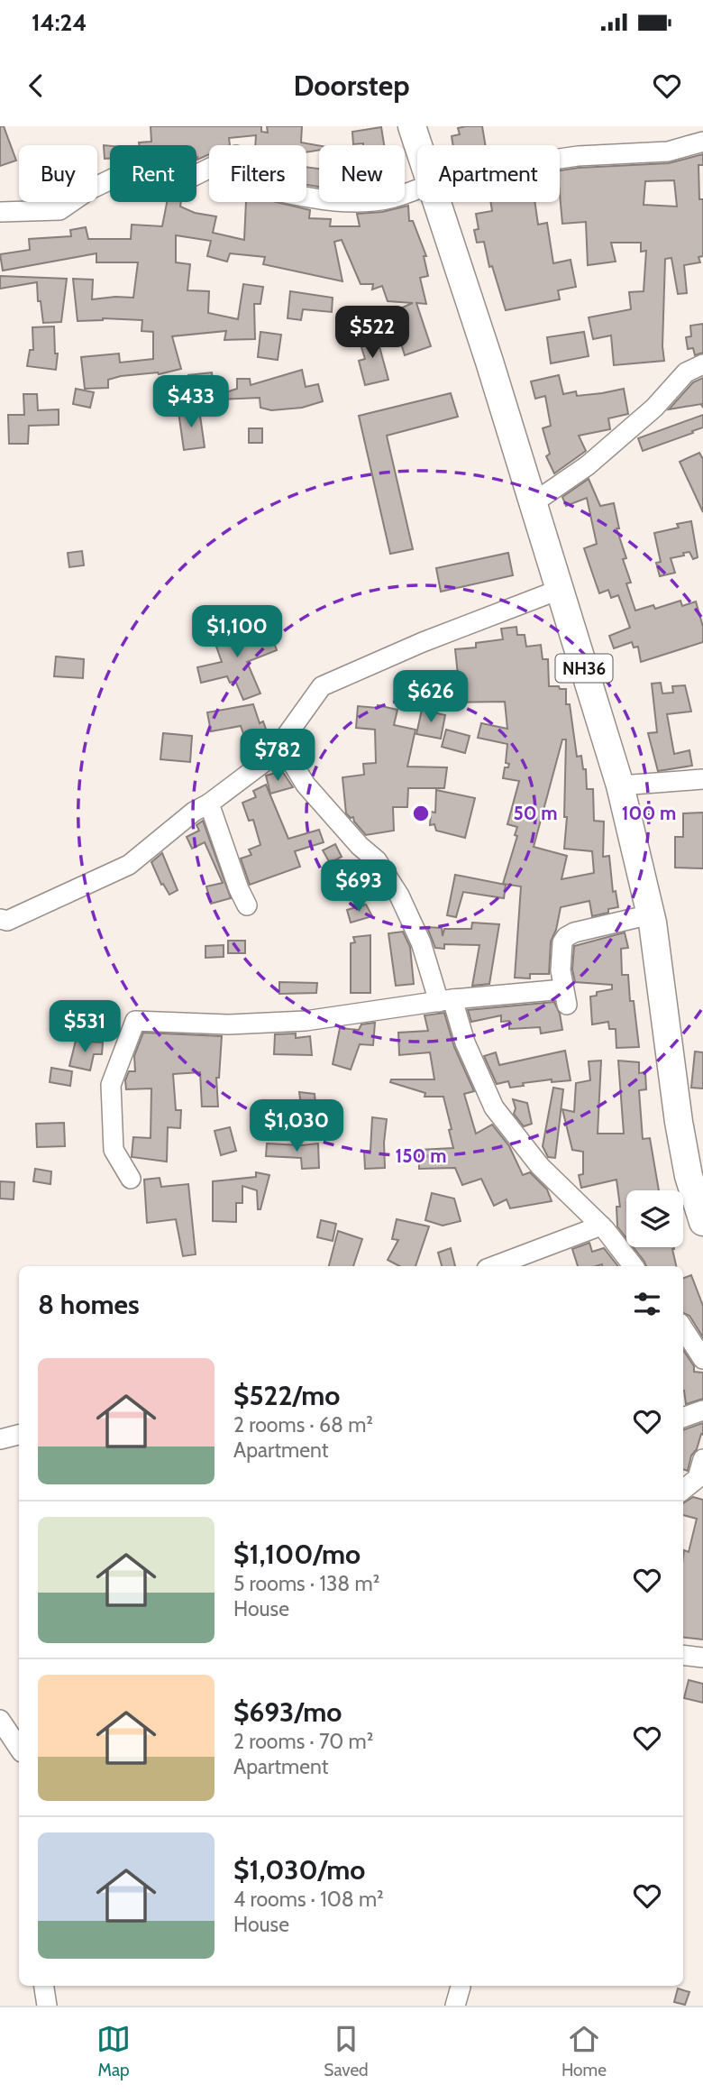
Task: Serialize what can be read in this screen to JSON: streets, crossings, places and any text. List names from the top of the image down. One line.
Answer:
{"streets":{"highway":["NH36"]},"page":{"status":"14:24","header":"Doorstep","chip":["Buy","Rent","Filters","New","Apartment"],"price":["$522","$433","$1,100","$626","$782","$693","$531","$1,030"],"heading":"8 homes","list":[{"name":"$522/mo","note":"2 rooms · 68 m² · Apartment"},{"name":"$1,100/mo","note":"5 rooms · 138 m² · House"},{"name":"$693/mo","note":"2 rooms · 70 m² · Apartment"},{"name":"$1,030/mo","note":"4 rooms · 108 m² · House"}],"tabs":["Map","Saved","Home"]},"rings":["50 m","100 m","150 m"]}
